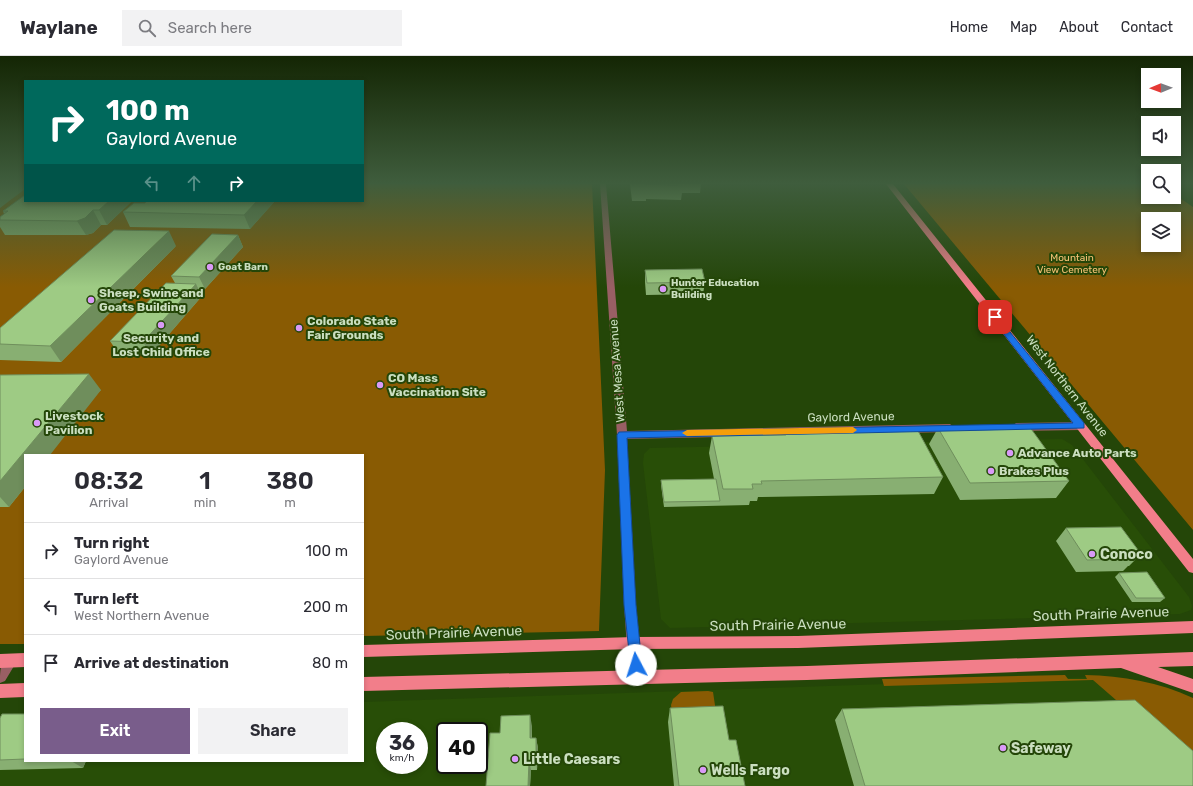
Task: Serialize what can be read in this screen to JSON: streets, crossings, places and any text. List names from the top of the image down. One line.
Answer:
{"streets":{"main road":["West Northern Avenue","South Prairie Avenue"],"street":["West Mesa Avenue","Gaylord Avenue"]},"crossings":[["West Mesa Avenue","Gaylord Avenue"],["West Mesa Avenue","South Prairie Avenue"]],"parks":["Mountain View Cemetery"],"places":["Goat Barn","Hunter Education Building","Sheep, Swine and Goats Building","Security and Lost Child Office","Colorado State Fair Grounds","CO Mass Vaccination Site","Livestock Pavilion","Advance Auto Parts","Brakes Plus","Conoco","Safeway","Little Caesars","Wells Fargo"],"north":"left","page":{"header":"Waylane","search":"Search here","nav":["Home","Map","About","Contact"],"turn":["100 m","Gaylord Avenue"],"eta":["08:32","Arrival","1","min","380","m"],"list":[{"name":"Turn right","note":"Gaylord Avenue","value":"100 m"},{"name":"Turn left","note":"West Northern Avenue","value":"200 m"},{"name":"Arrive at destination","value":"80 m"}],"buttons":["Exit","Share"],"speed":"36 km/h","limit":"40"}}
